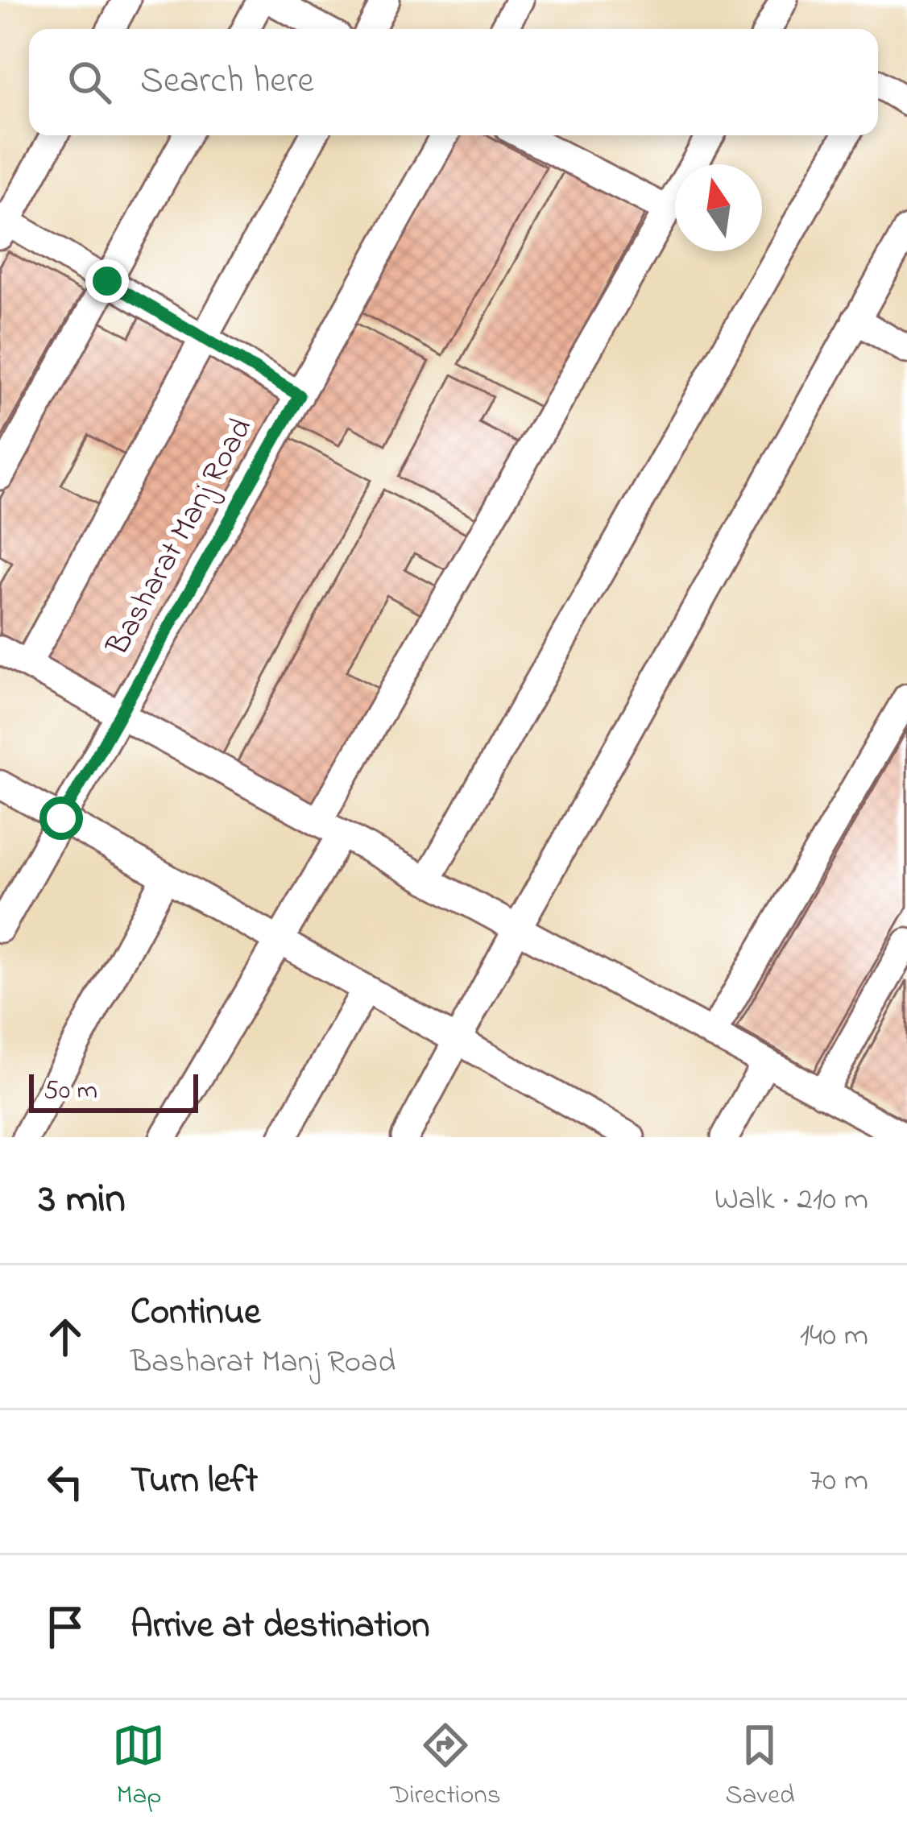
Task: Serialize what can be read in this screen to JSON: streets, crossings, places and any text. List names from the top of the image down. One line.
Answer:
{"streets":{"street":["Basharat Manj Road"]},"scale_bar":"50 m","north":"top","page":{"search":"Search here","scale":"50 m","heading":["3 min","Walk · 210 m"],"list":[["Continue","Basharat Manj Road","140 m"],["Turn left","70 m"],"Arrive at destination"],"nav":["Map","Directions","Saved"]}}
